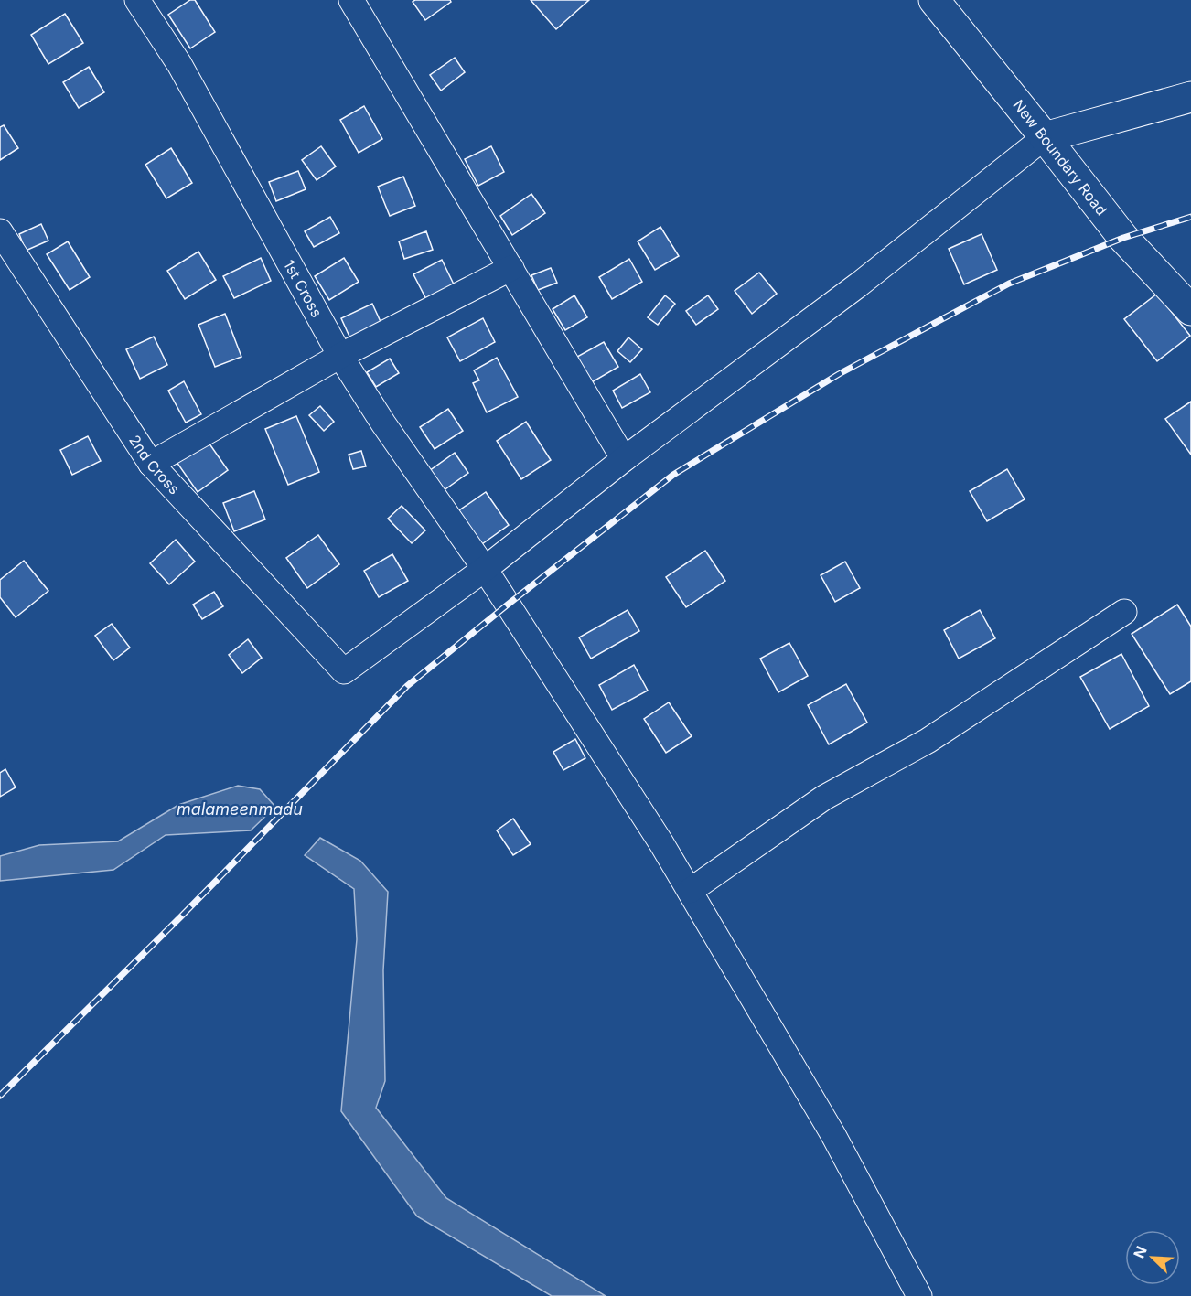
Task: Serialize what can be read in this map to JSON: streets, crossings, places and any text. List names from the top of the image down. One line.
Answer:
{"streets":{"main road":["New Boundary Road"],"street":["1st Cross","2nd Cross"]},"crossings":[["1st Cross","2nd Cross"]],"water":["malameenmadu"],"north":"top left"}
